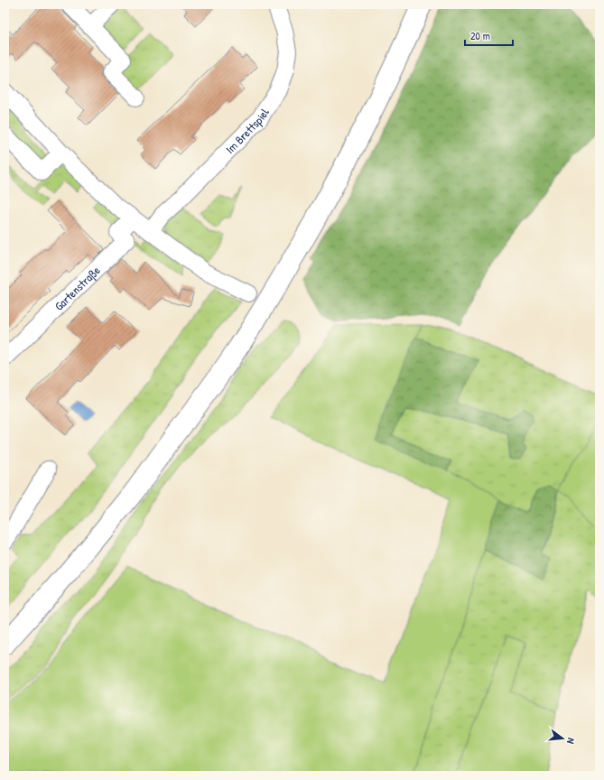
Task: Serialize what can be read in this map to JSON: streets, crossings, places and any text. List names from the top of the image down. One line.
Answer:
{"streets":{"street":["Im Brettspiel","Gartenstraße"]},"scale_bar":"20 m","north":"right"}
